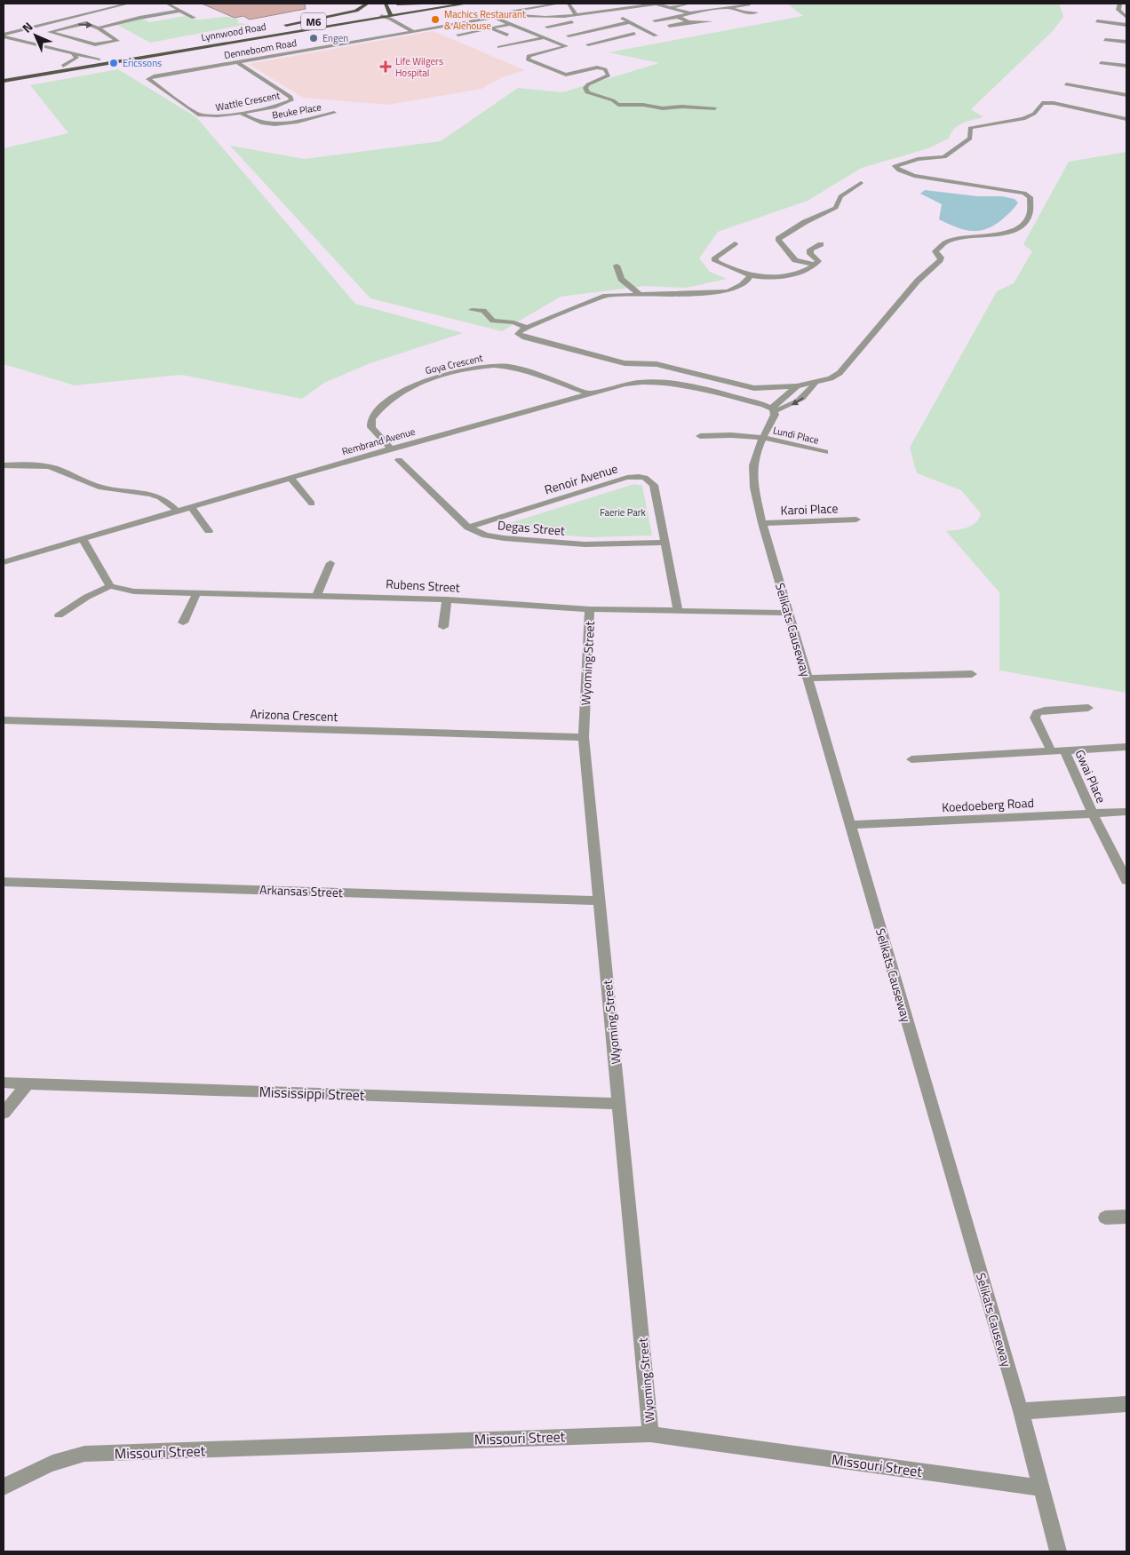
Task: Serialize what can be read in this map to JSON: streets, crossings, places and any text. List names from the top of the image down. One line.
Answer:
{"streets":{"main road":["M6","Lynnwood Road"],"street":["Denneboom Road","Wattle Crescent","Beuke Place","Goya Crescent","Lundi Place","Rembrand Avenue","Renoir Avenue","Karoi Place","Degas Street","Rubens Street","Selikats Causeway","Wyoming Street","Arizona Crescent","Gwai Place","Koedoeberg Road","Arkansas Street","Mississippi Street","Missouri Street"]},"crossings":[["Denneboom Road","Wattle Crescent"],["Wattle Crescent","Beuke Place"],["Goya Crescent","Rembrand Avenue"],["Lundi Place","Selikats Causeway"],["Rembrand Avenue","Selikats Causeway"],["Renoir Avenue","Degas Street"],["Renoir Avenue","Rubens Street"],["Karoi Place","Selikats Causeway"],["Rubens Street","Selikats Causeway"],["Rubens Street","Wyoming Street"],["Selikats Causeway","Koedoeberg Road"],["Selikats Causeway","Missouri Street"],["Wyoming Street","Arizona Crescent"],["Wyoming Street","Arkansas Street"],["Wyoming Street","Mississippi Street"],["Wyoming Street","Missouri Street"],["Gwai Place","Koedoeberg Road"]],"parks":["Faerie Park"],"places":{"other":["Machics Restaurant & Alehouse","Engen","Ericssons"],"health":["Life Wilgers Hospital"]},"north":"top left"}
